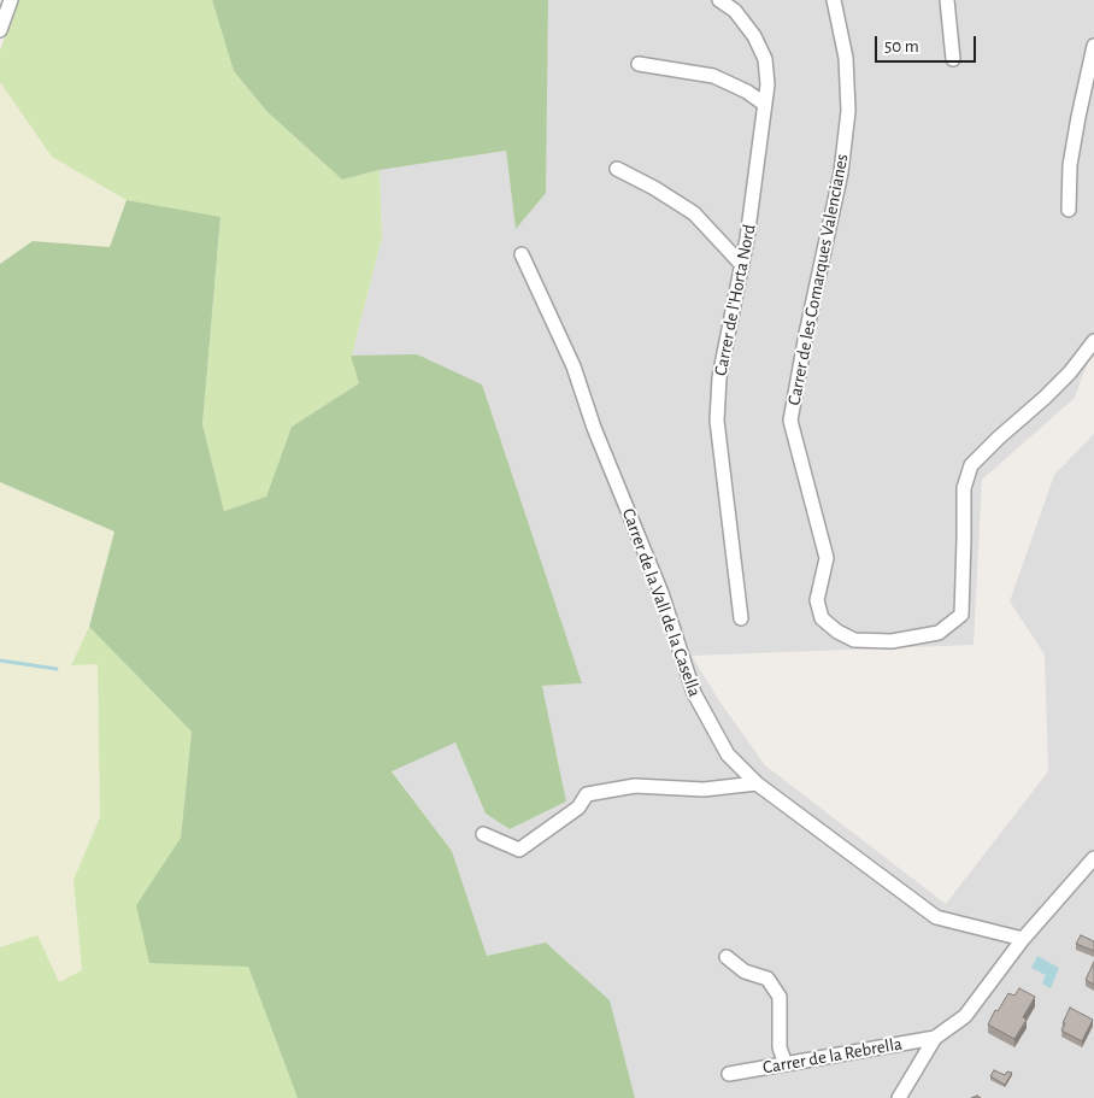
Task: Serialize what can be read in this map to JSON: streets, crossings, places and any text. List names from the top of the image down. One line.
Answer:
{"streets":{"street":["Carrer de les Comarques Valencianes","Carrer de l'Horta Nord","Carrer de la Vall de la Casella","Carrer de la Rebrella"]},"scale_bar":"50 m"}
